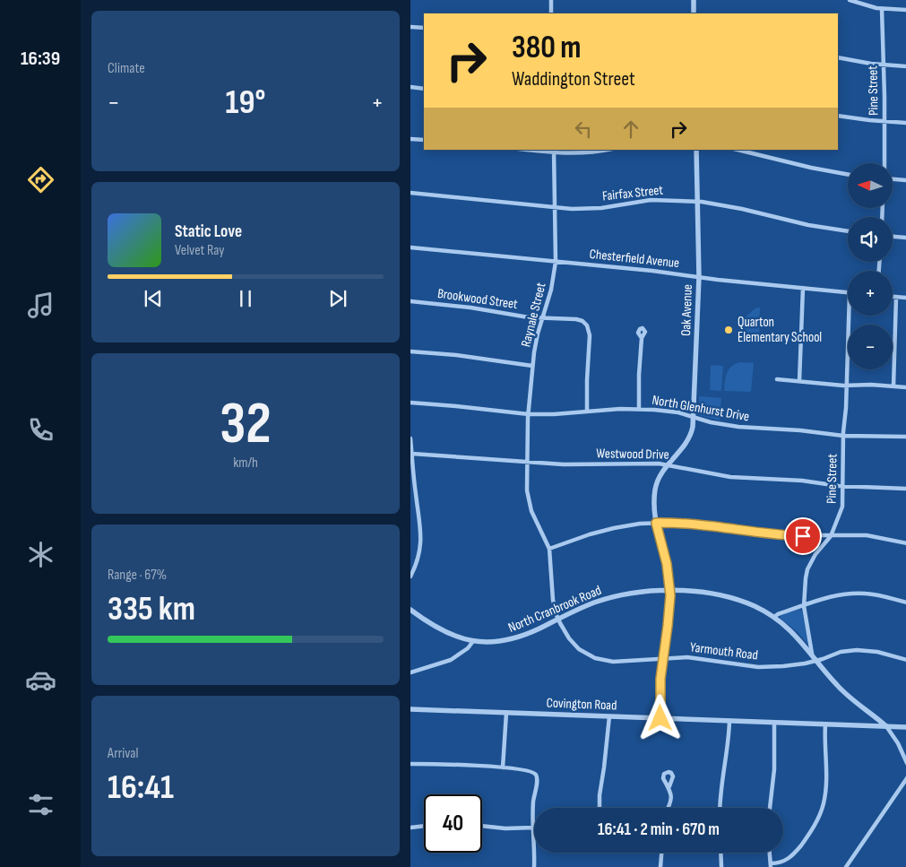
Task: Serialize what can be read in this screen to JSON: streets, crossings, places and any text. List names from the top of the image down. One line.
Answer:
{"streets":{"street":["Pine Street","Fairfax Street","Chesterfield Avenue","Brookwood Street","Oak Avenue","Raynale Street","North Glenhurst Drive","Westwood Drive","North Cranbrook Road","Yarmouth Road","Covington Road"]},"crossings":[["Pine Street","North Glenhurst Drive"],["Pine Street","Westwood Drive"],["Pine Street","North Cranbrook Road"],["Fairfax Street","Oak Avenue"],["Fairfax Street","Raynale Street"],["Chesterfield Avenue","Oak Avenue"],["Chesterfield Avenue","Raynale Street"],["Brookwood Street","Raynale Street"],["Brookwood Street","North Glenhurst Drive"],["Oak Avenue","North Glenhurst Drive"],["Oak Avenue","Westwood Drive"],["Oak Avenue","North Cranbrook Road"],["Oak Avenue","Yarmouth Road"],["Oak Avenue","Covington Road"],["Raynale Street","North Glenhurst Drive"],["Raynale Street","Westwood Drive"],["Raynale Street","Yarmouth Road"],["North Cranbrook Road","Yarmouth Road"],["North Cranbrook Road","Covington Road"]],"places":["Quarton Elementary School"],"north":"left","page":{"tabs":"16:39","tile":["Climate",["32","km/h"],["Range · 67%","335 km"],["Arrival","16:41"]],"turn":["380 m","Waddington Street"],"heat":["−","19°","+"],"map_buttons":["+","−"],"song":["Static Love","Velvet Ray"],"limit":"40","trip":"16:41 · 2 min · 670 m"}}
